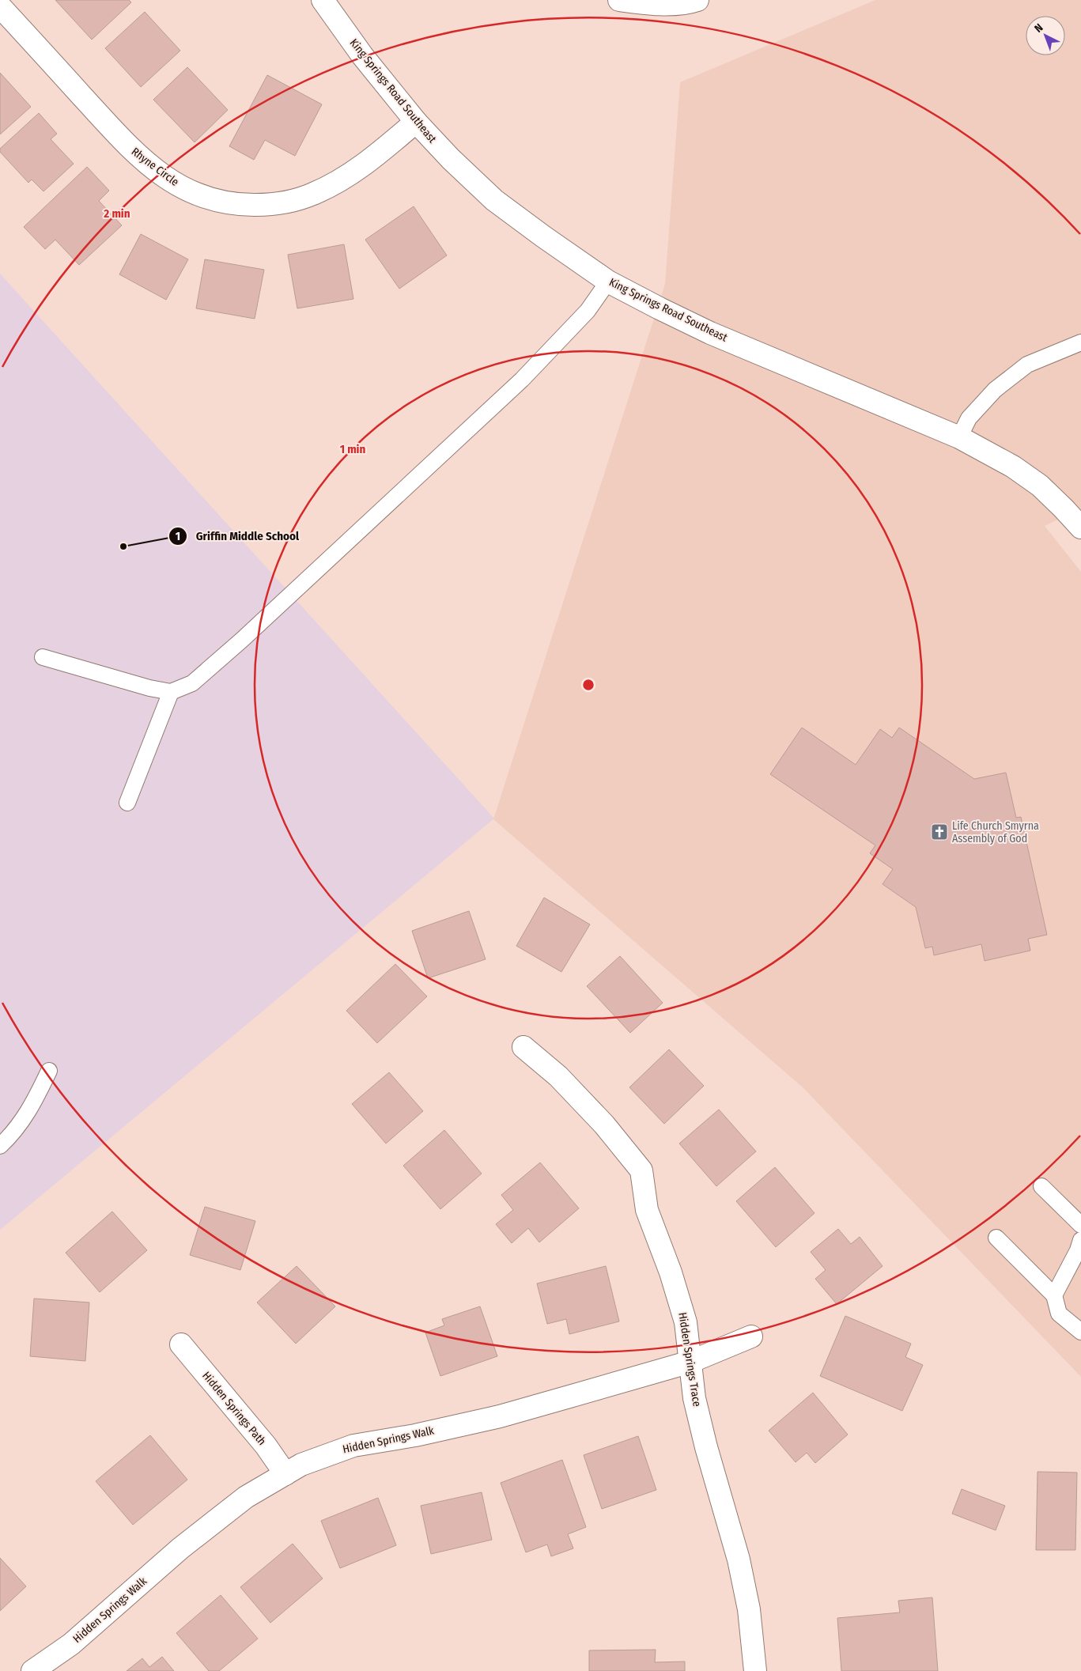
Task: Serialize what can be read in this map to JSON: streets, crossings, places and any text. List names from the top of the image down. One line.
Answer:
{"streets":{"street":["King Springs Road Southeast","Rhyne Circle","Hidden Springs Trace","Hidden Springs Path","Hidden Springs Walk"]},"crossings":[["King Springs Road Southeast","Rhyne Circle"],["Hidden Springs Trace","Hidden Springs Walk"],["Hidden Springs Path","Hidden Springs Walk"]],"places":{"other":["Griffin Middle School"],"church":["Life Church Smyrna Assembly of God"]},"north":"top left","rings":["2 min","1 min"]}
